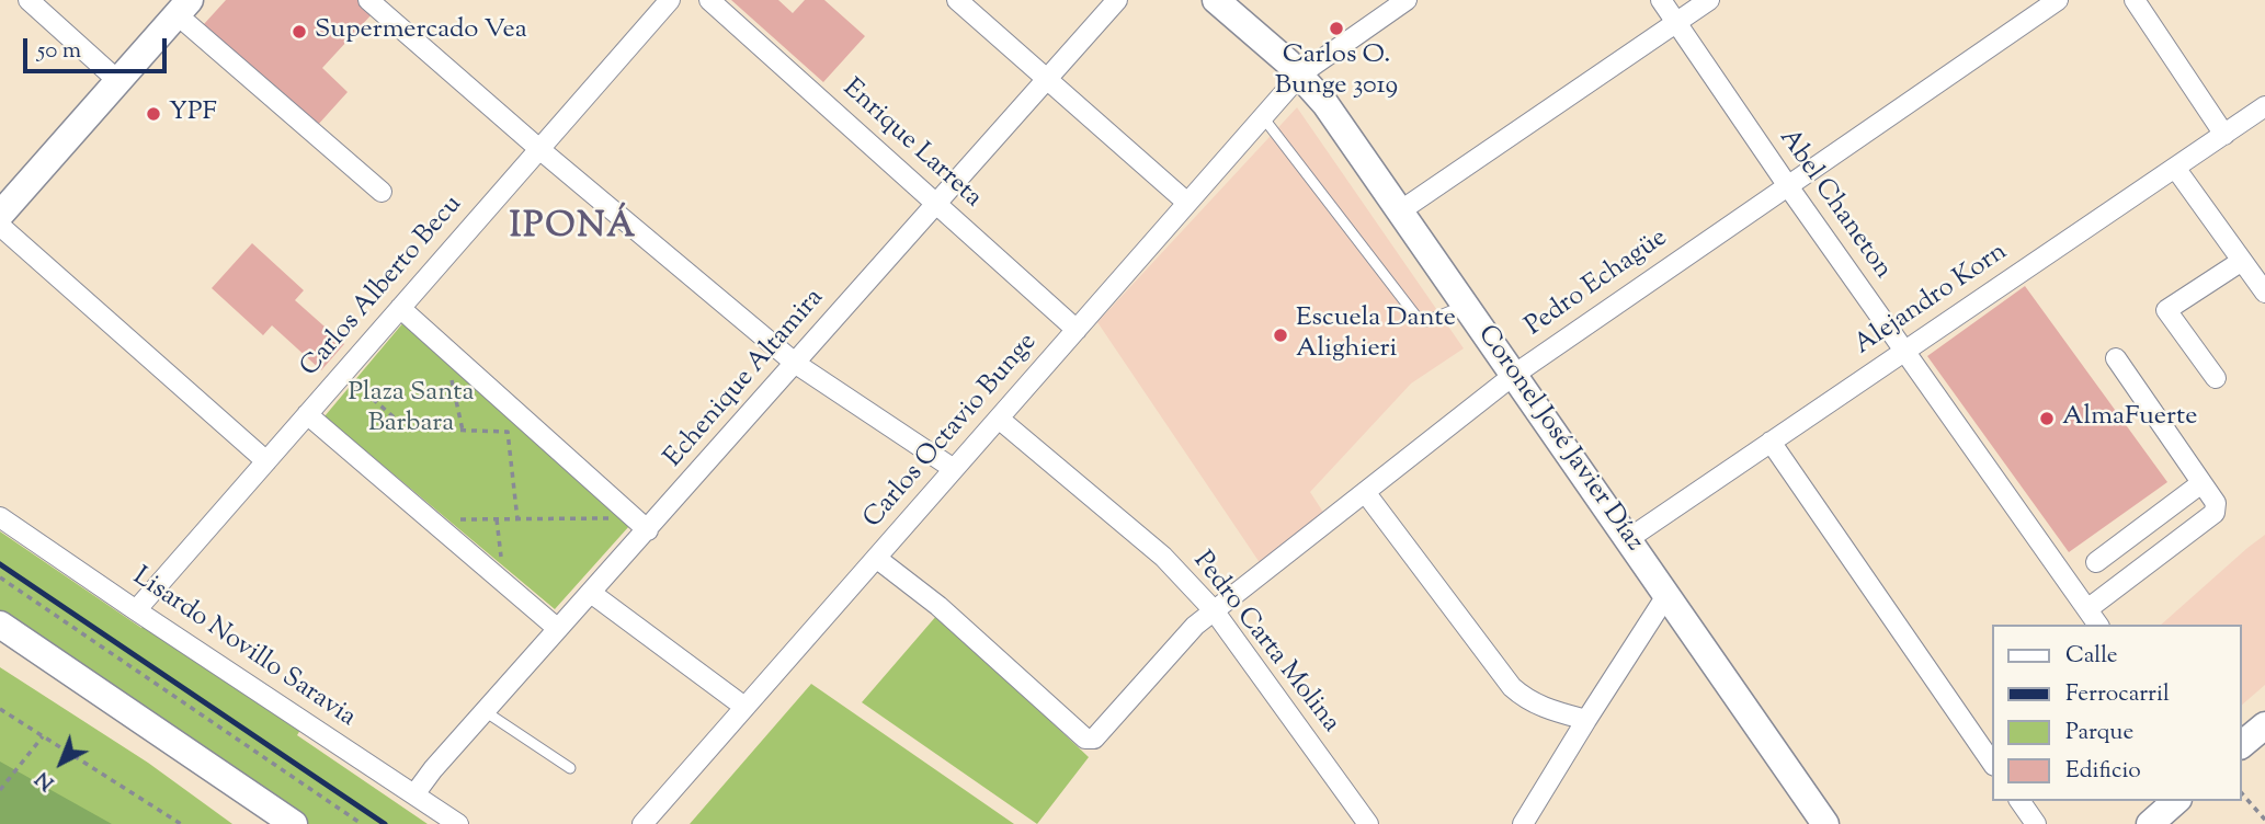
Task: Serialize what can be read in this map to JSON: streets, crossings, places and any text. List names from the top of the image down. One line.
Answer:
{"streets":{"main road":["Coronel José Javier Díaz"],"street":["Enrique Larreta","Abel Chaneton","Pedro Echagüe","Carlos Alberto Becu","Alejandro Korn","Echenique Altamira","Carlos Octavio Bunge","Pedro Carta Molina","Lisardo Novillo Saravia"]},"crossings":[["Enrique Larreta","Echenique Altamira"],["Enrique Larreta","Carlos Octavio Bunge"],["Abel Chaneton","Pedro Echagüe"],["Abel Chaneton","Alejandro Korn"],["Pedro Echagüe","Carlos Octavio Bunge"],["Pedro Echagüe","Coronel José Javier Díaz"],["Pedro Echagüe","Pedro Carta Molina"],["Carlos Alberto Becu","Lisardo Novillo Saravia"],["Alejandro Korn","Coronel José Javier Díaz"],["Echenique Altamira","Lisardo Novillo Saravia"],["Carlos Octavio Bunge","Coronel José Javier Díaz"],["Carlos Octavio Bunge","Pedro Carta Molina"]],"districts":["IPONÁ"],"parks":["Plaza Santa Barbara"],"places":["Carlos O. Bunge 3019","Supermercado Vea","YPF","Escuela Dante Alighieri","AlmaFuerte"],"legend":["Calle","Ferrocarril","Parque","Edificio"],"scale_bar":"50 m","north":"bottom left"}
